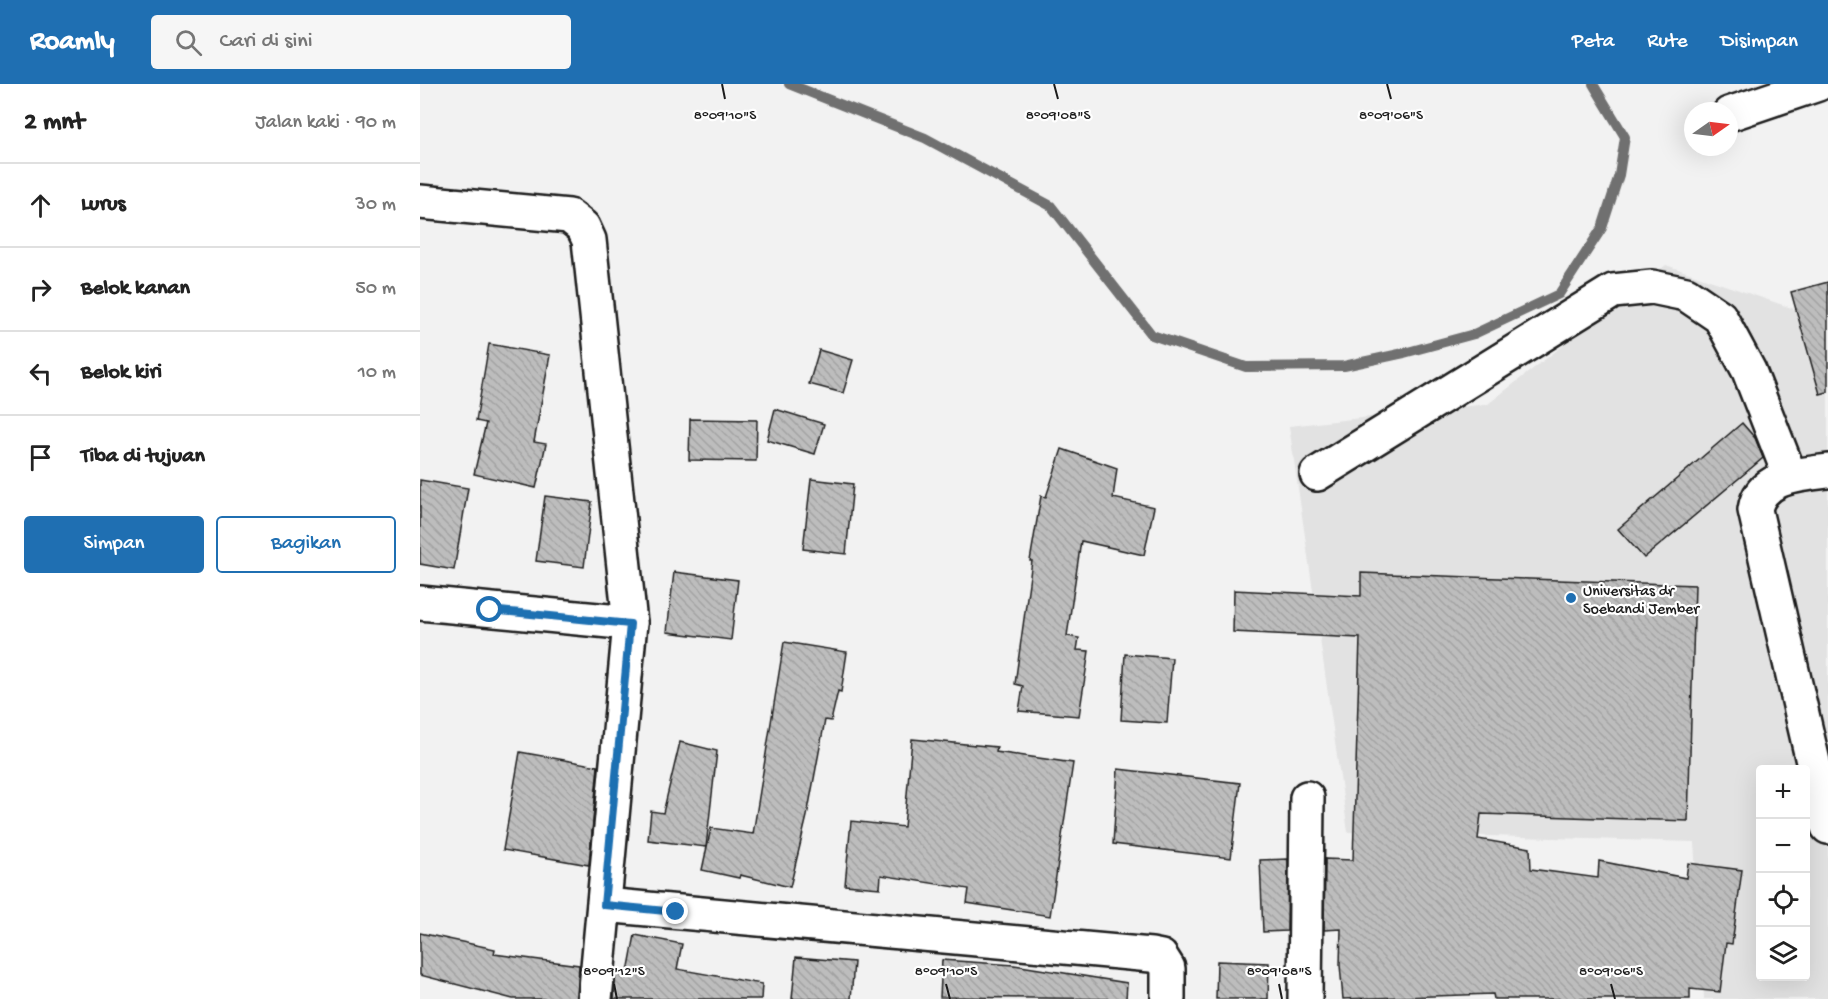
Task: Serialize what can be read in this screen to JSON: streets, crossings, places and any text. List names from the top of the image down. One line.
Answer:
{"places":["Universitas dr Soebandi Jember"],"north":"right","page":{"header":"Roamly","search":"Cari di sini","nav":["Peta","Rute","Disimpan"],"heading":["2 mnt","Jalan kaki · 90 m"],"list":[["Lurus","30 m"],["Belok kanan","50 m"],["Belok kiri","10 m"],"Tiba di tujuan"],"buttons":["Simpan","Bagikan"],"map_buttons":["+","−"]},"coordinates":["8°09'10\"S","8°09'08\"S","8°09'06\"S","8°09'12\"S"]}
